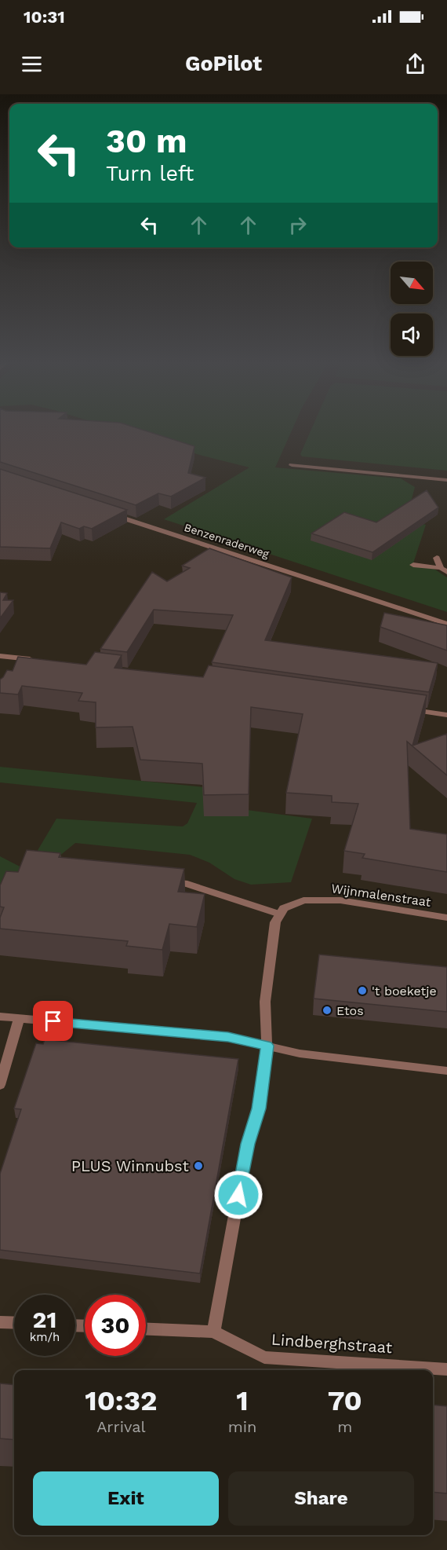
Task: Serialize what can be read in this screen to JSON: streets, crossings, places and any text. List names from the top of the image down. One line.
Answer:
{"streets":{"street":["Benzenraderweg","Wijnmalenstraat","Lindberghstraat"]},"places":["'t boeketje","Etos","PLUS Winnubst"],"north":"bottom right","page":{"status":"10:31","header":"GoPilot","turn":["30 m","Turn left"],"speed":"21 km/h","limit":"30","eta":["10:32","Arrival","1","min","70","m"],"buttons":["Exit","Share"]}}
